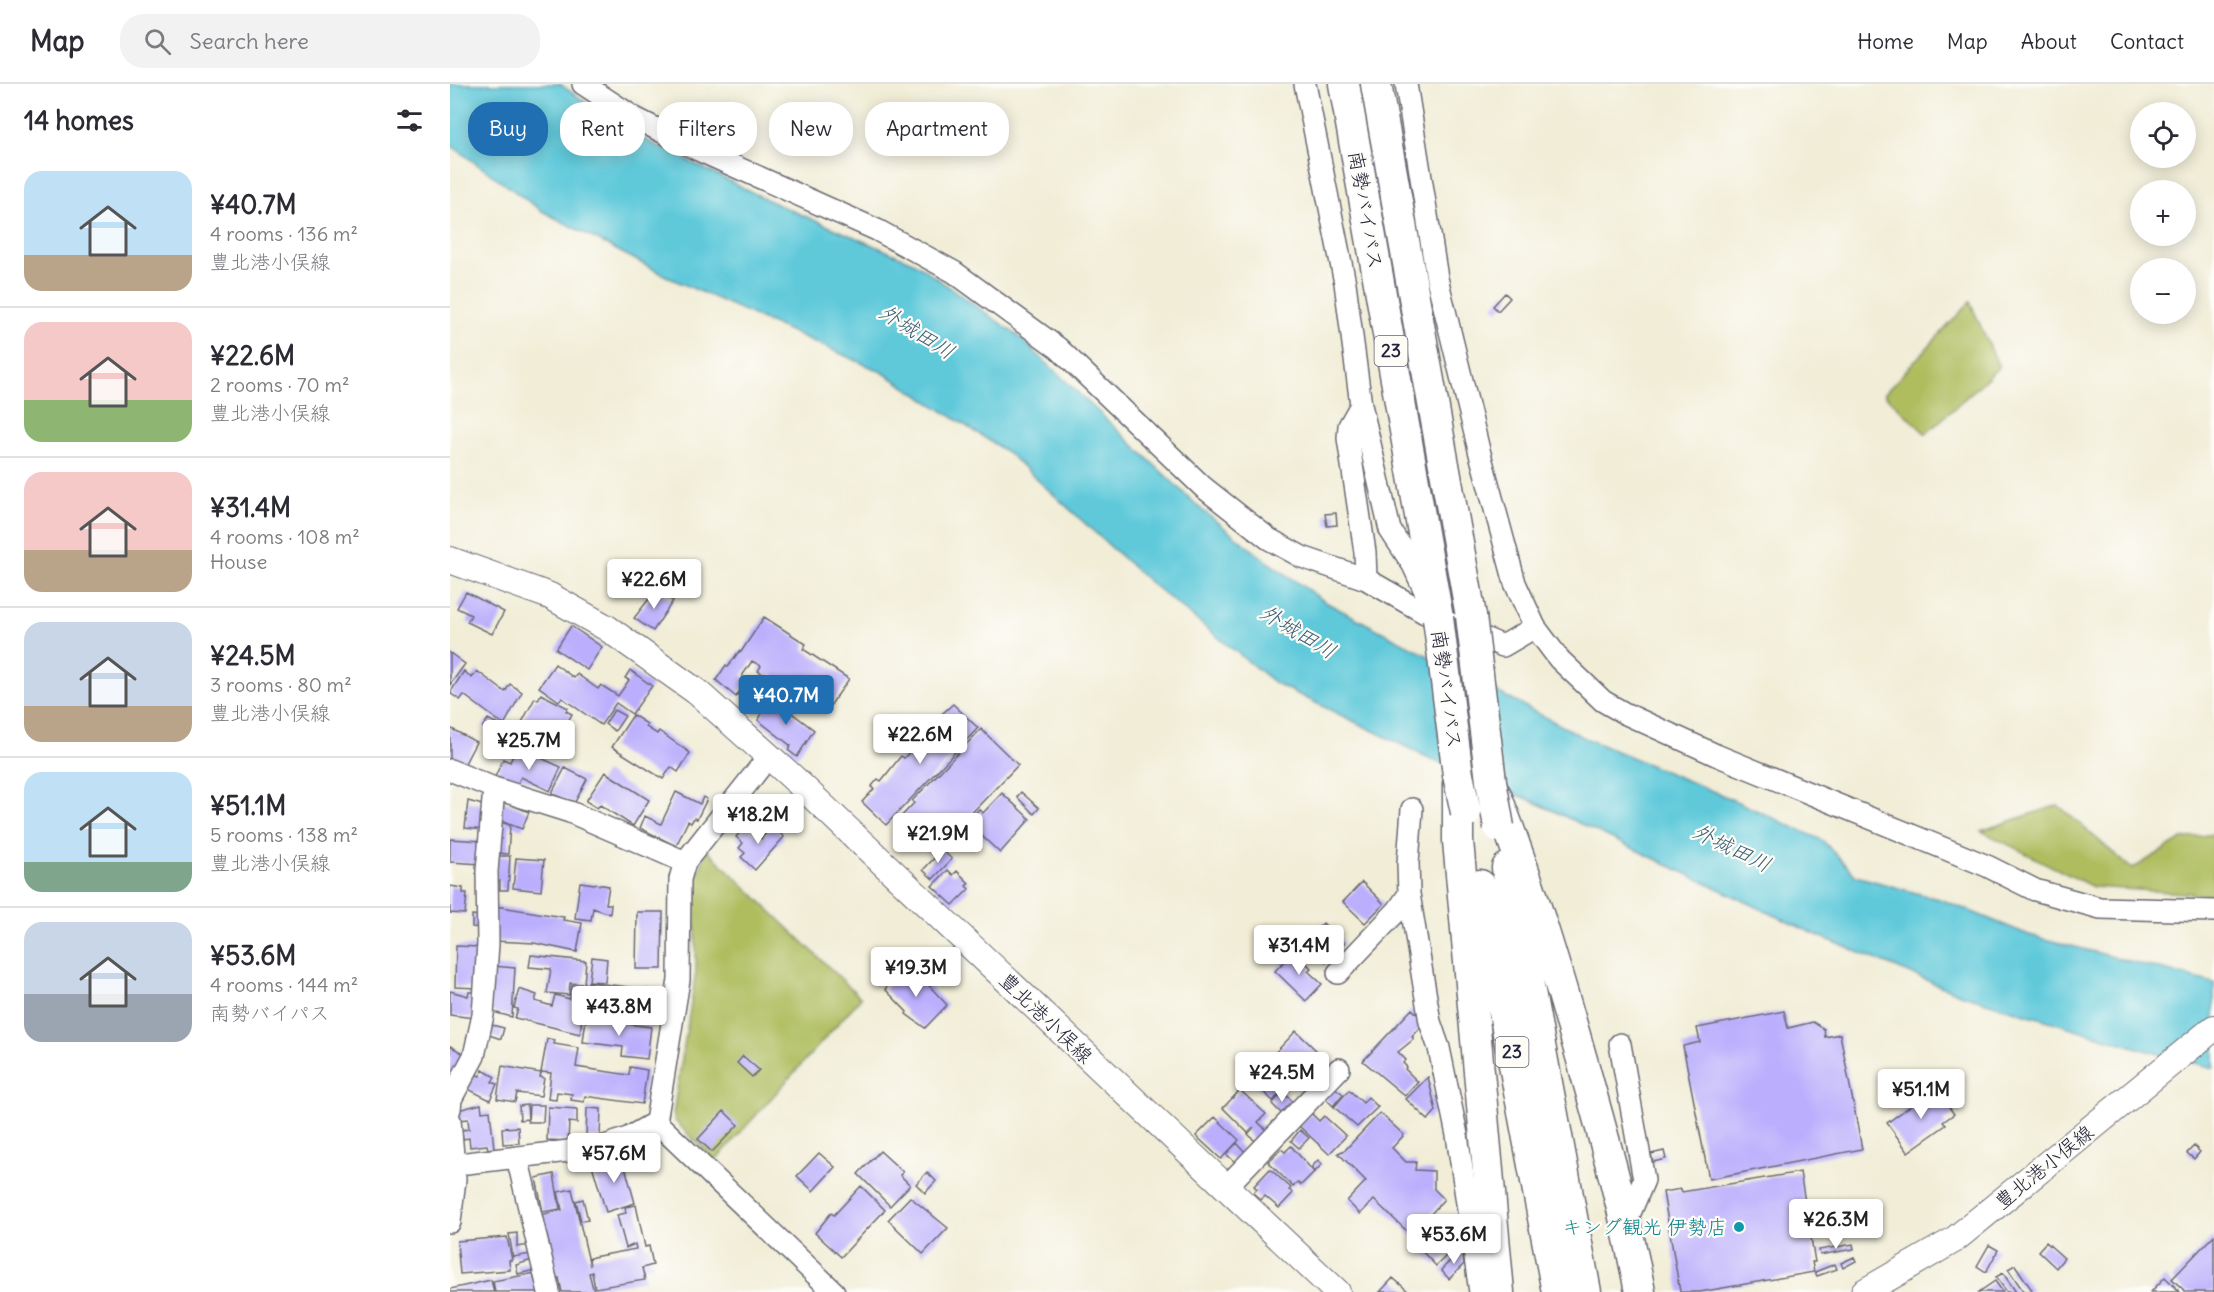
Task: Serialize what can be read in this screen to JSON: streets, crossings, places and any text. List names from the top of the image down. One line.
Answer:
{"streets":{"highway":["南勢バイパス","23"],"main road":["豊北港小俣線"]},"water":["外城田川"],"places":["キング観光 伊勢店"],"page":{"header":"Map","search":"Search here","nav":["Home","Map","About","Contact"],"heading":"14 homes","map_buttons":["+","−"],"chip":["Buy","Rent","Filters","New","Apartment"],"list":[{"name":"¥40.7M","note":"4 rooms · 136 m² · 豊北港小俣線"},{"name":"¥22.6M","note":"2 rooms · 70 m² · 豊北港小俣線"},{"name":"¥31.4M","note":"4 rooms · 108 m² · House"},{"name":"¥24.5M","note":"3 rooms · 80 m² · 豊北港小俣線"},{"name":"¥51.1M","note":"5 rooms · 138 m² · 豊北港小俣線"},{"name":"¥53.6M","note":"4 rooms · 144 m² · 南勢バイパス"}],"price":["¥22.6M","¥40.7M","¥22.6M","¥25.7M","¥18.2M","¥21.9M","¥31.4M","¥19.3M","¥43.8M","¥24.5M","¥51.1M","¥57.6M","¥26.3M","¥53.6M"]}}
